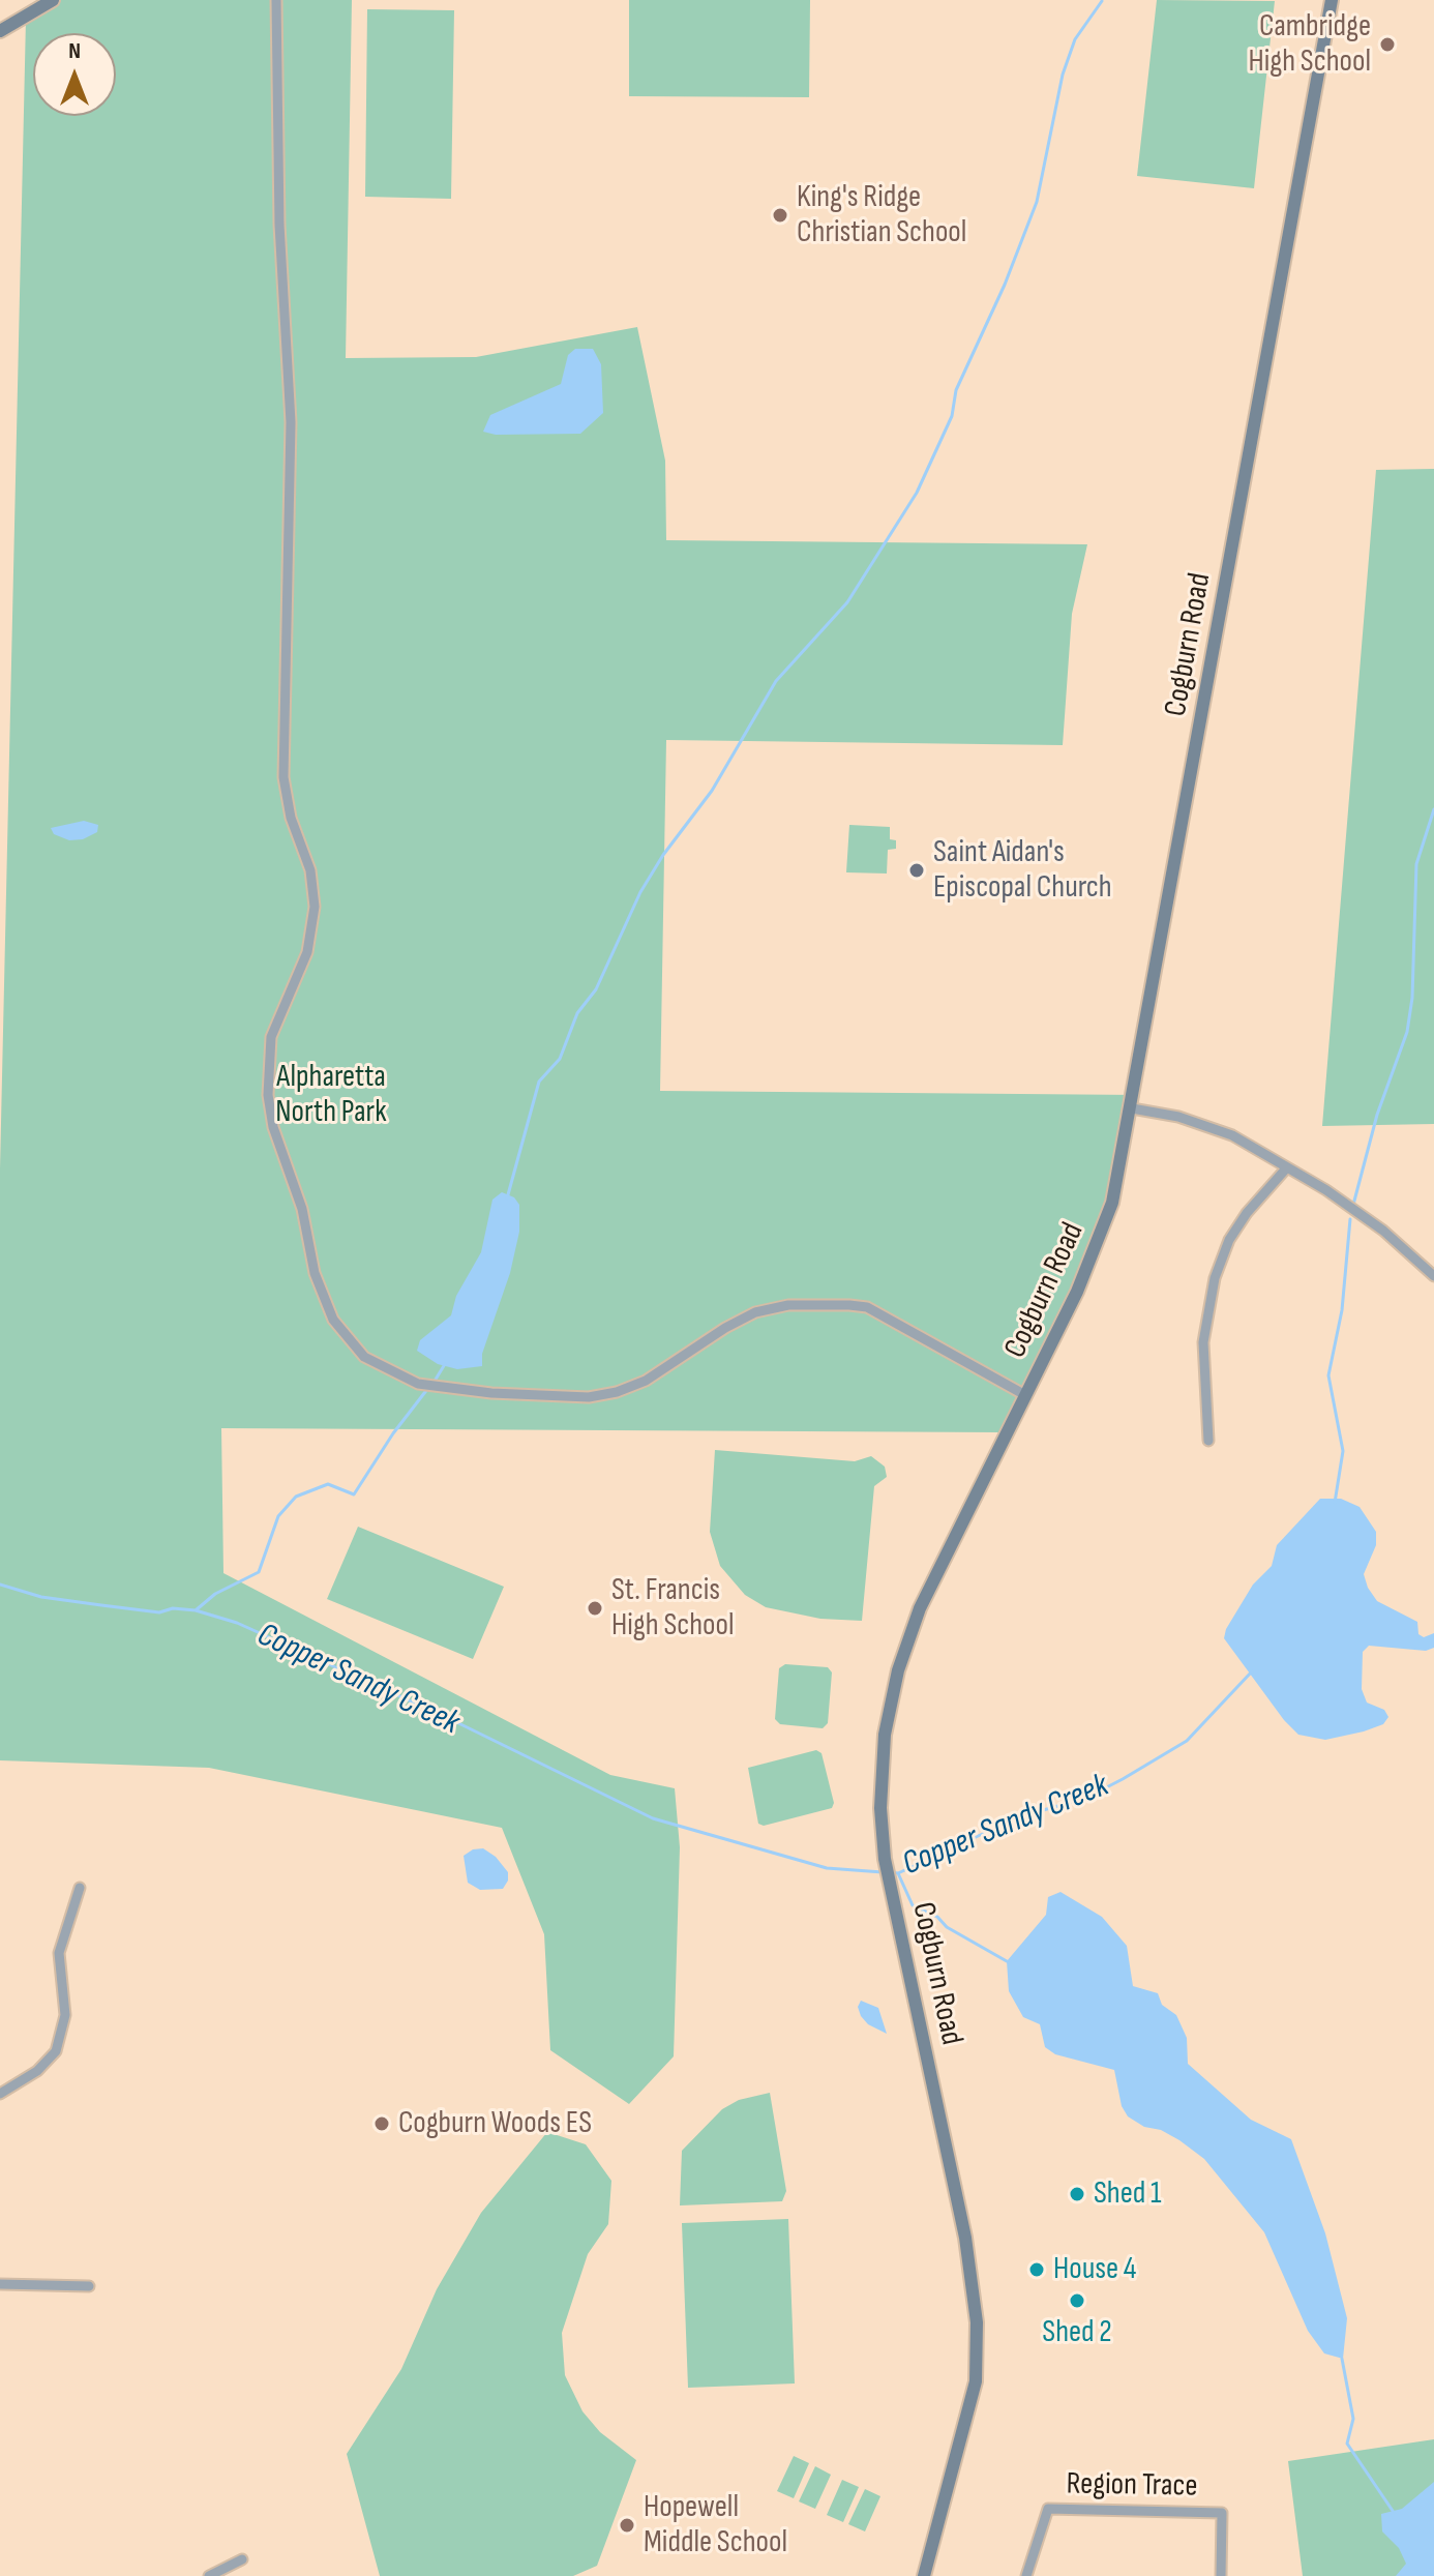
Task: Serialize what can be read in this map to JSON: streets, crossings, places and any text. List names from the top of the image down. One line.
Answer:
{"streets":{"street":["Cogburn Road","Region Trace"]},"water":["Copper Sandy Creek"],"parks":["Alpharetta North Park"],"places":["Cambridge High School","King's Ridge Christian School","Saint Aidan's Episcopal Church","St. Francis High School","Cogburn Woods ES","Shed 1","House 4","Shed 2","Hopewell Middle School"],"north":"top"}
